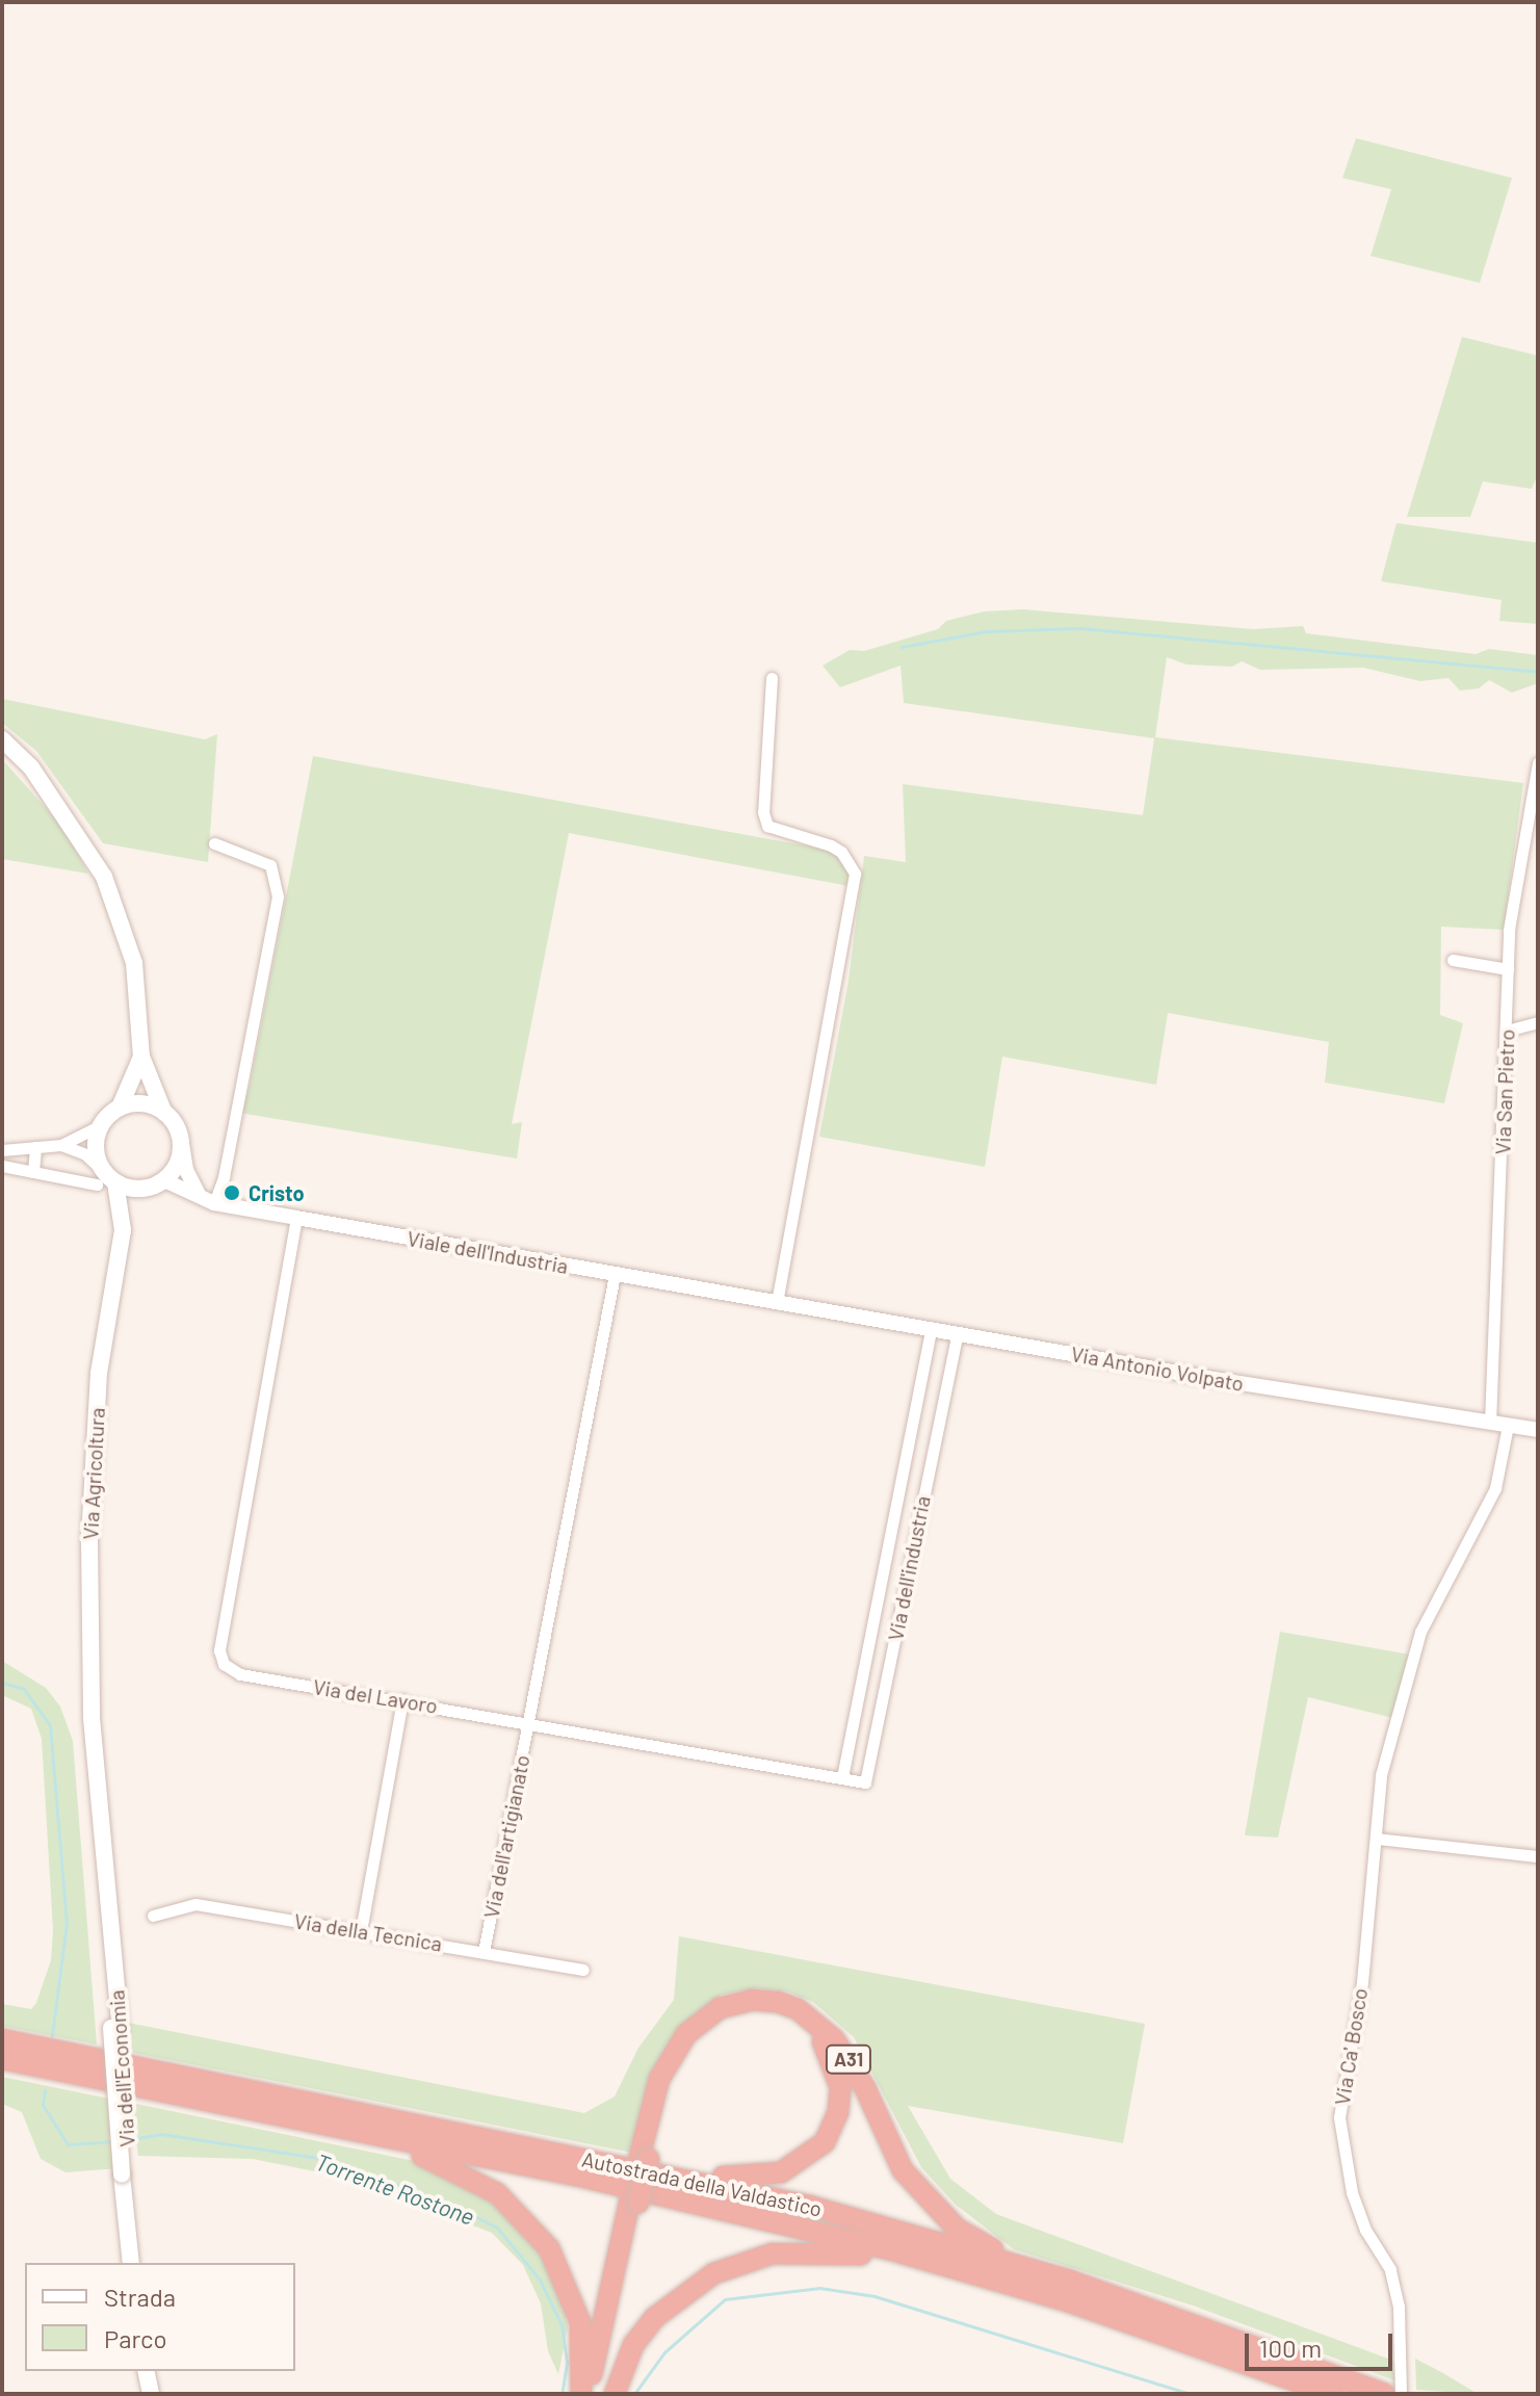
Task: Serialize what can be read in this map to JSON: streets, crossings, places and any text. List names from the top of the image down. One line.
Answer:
{"streets":{"highway":["A31","Autostrada della Valdastico"],"main road":["Viale dell'Industria","Via Agricoltura","Via dell'Economia"],"street":["Via San Pietro","Via Antonio Volpato","Via dell'industria","Via del Lavoro","Via dell'artigianato","Via della Tecnica","Via Ca' Bosco"]},"crossings":[["Via San Pietro","Via Antonio Volpato"],["Viale dell'Industria","Via Antonio Volpato"],["Viale dell'Industria","Via Agricoltura"],["Viale dell'Industria","Via del Lavoro"],["Via Antonio Volpato","Via dell'industria"],["Via Antonio Volpato","Via Ca' Bosco"],["Via Agricoltura","Via dell'Economia"],["Via del Lavoro","Via dell'artigianato"],["Via dell'artigianato","Via della Tecnica"],["A31","Autostrada della Valdastico"]],"water":["Torrente Rostone"],"places":["Cristo"],"legend":["Strada","Parco"],"scale_bar":"100 m"}
